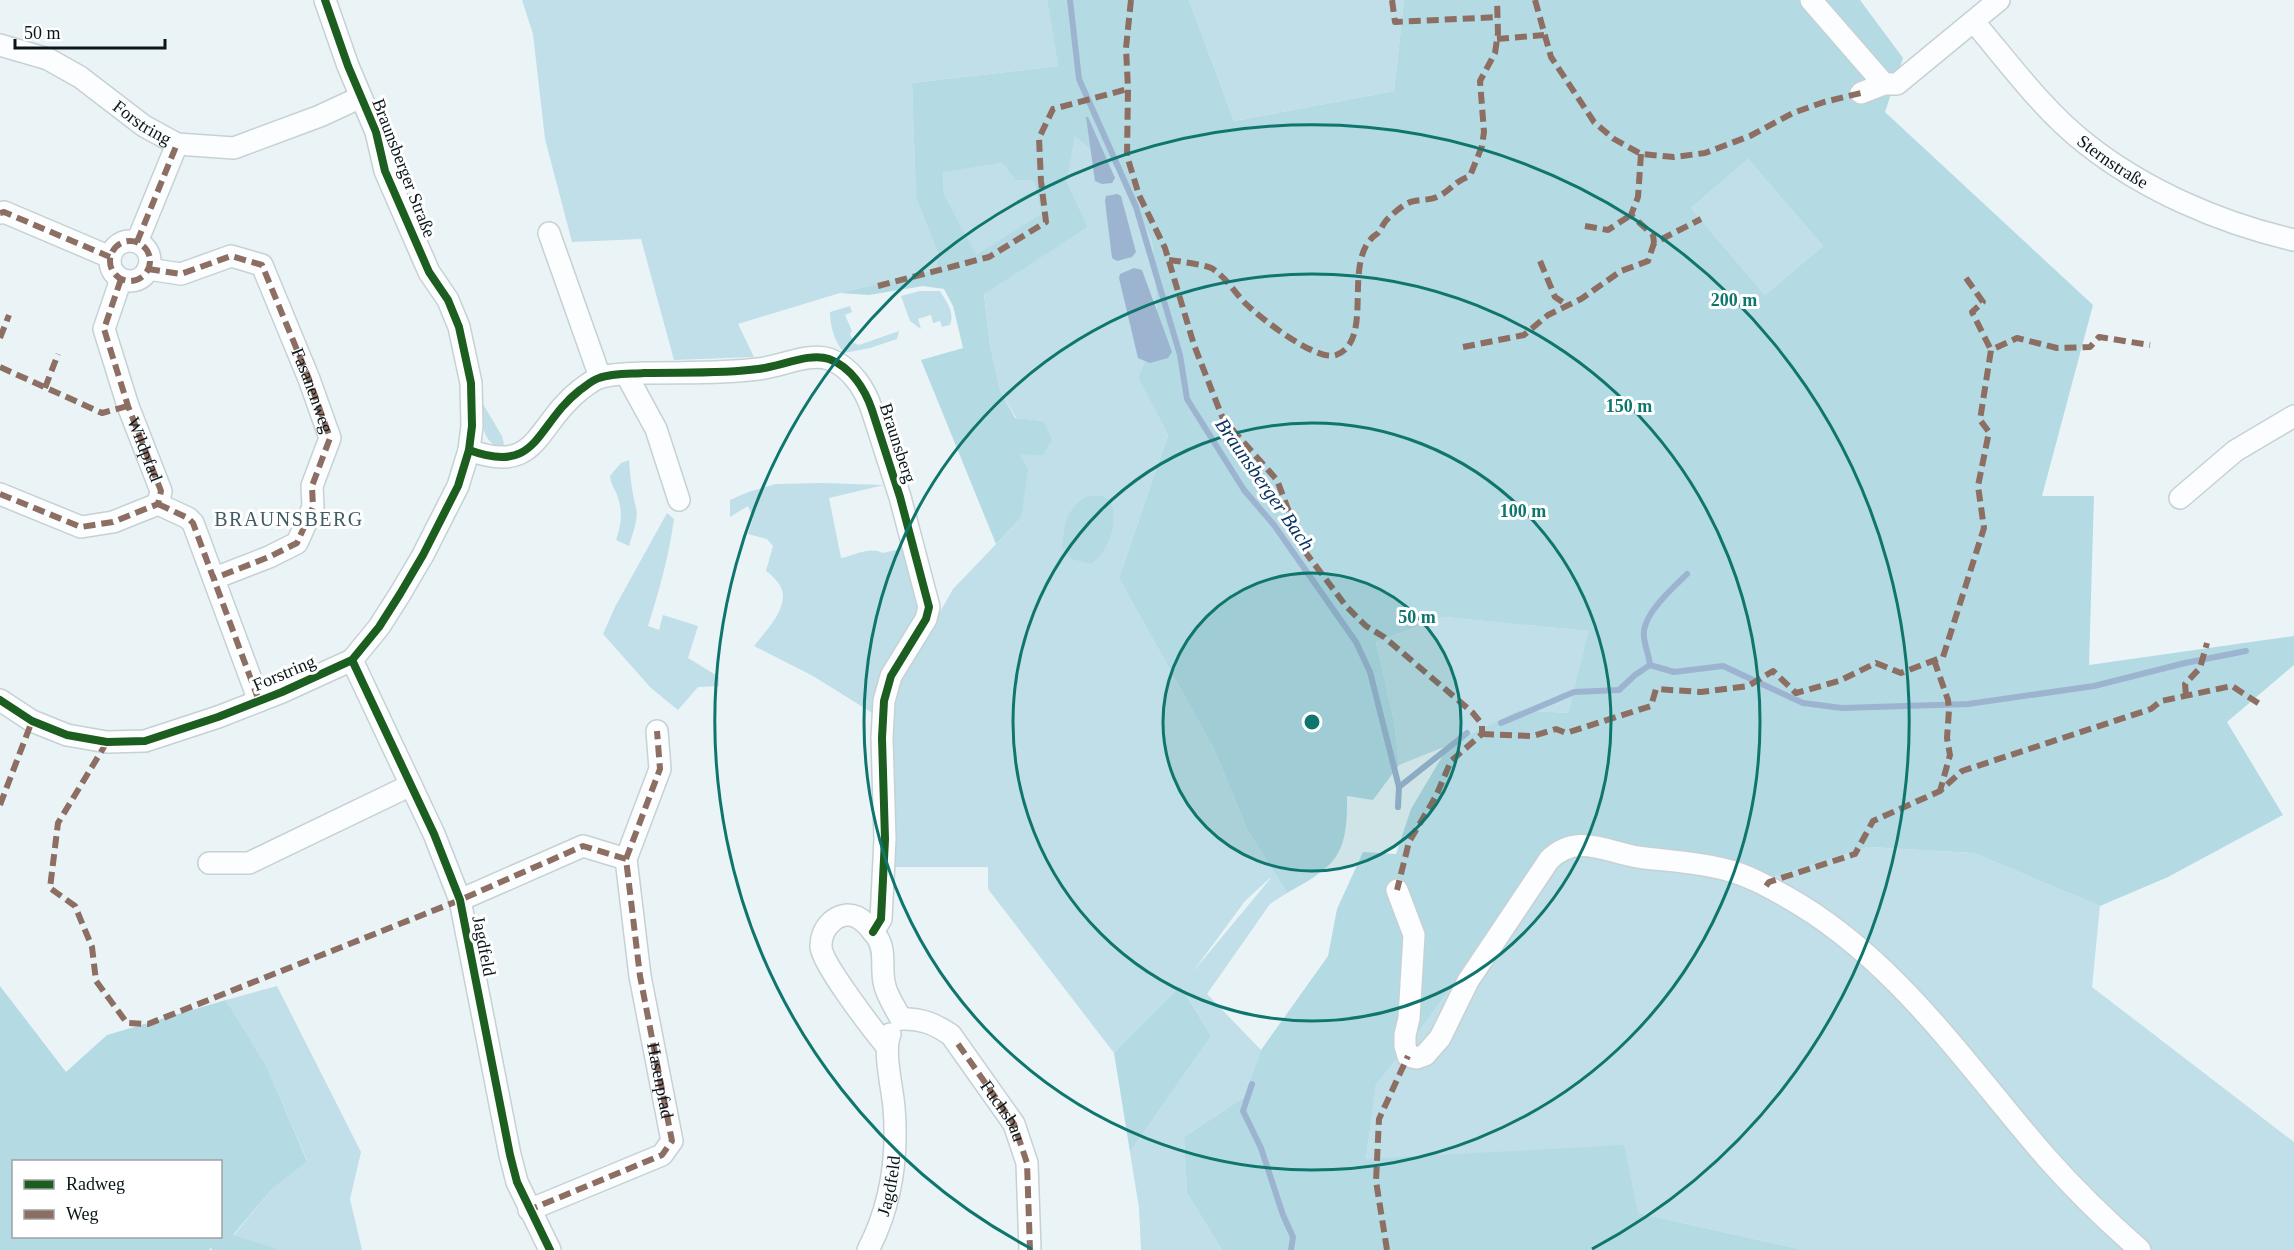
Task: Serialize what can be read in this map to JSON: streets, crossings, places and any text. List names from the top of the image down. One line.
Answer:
{"streets":{"street":["Forstring","Sternstraße","Braunsberger Straße","Fasanenweg","Braunsberg","Wildpfad","Jagdfeld","Hasenpfad","Fuchsbau"]},"crossings":[["Forstring","Braunsberger Straße"],["Forstring","Braunsberg"],["Forstring","Wildpfad"],["Forstring","Jagdfeld"],["Braunsberger Straße","Braunsberg"],["Fasanenweg","Wildpfad"],["Jagdfeld","Hasenpfad"]],"districts":["BRAUNSBERG"],"water":["Braunsberger Bach"],"legend":["Radweg","Weg"],"scale_bar":"50 m","rings":["200 m","150 m","100 m","50 m"]}
